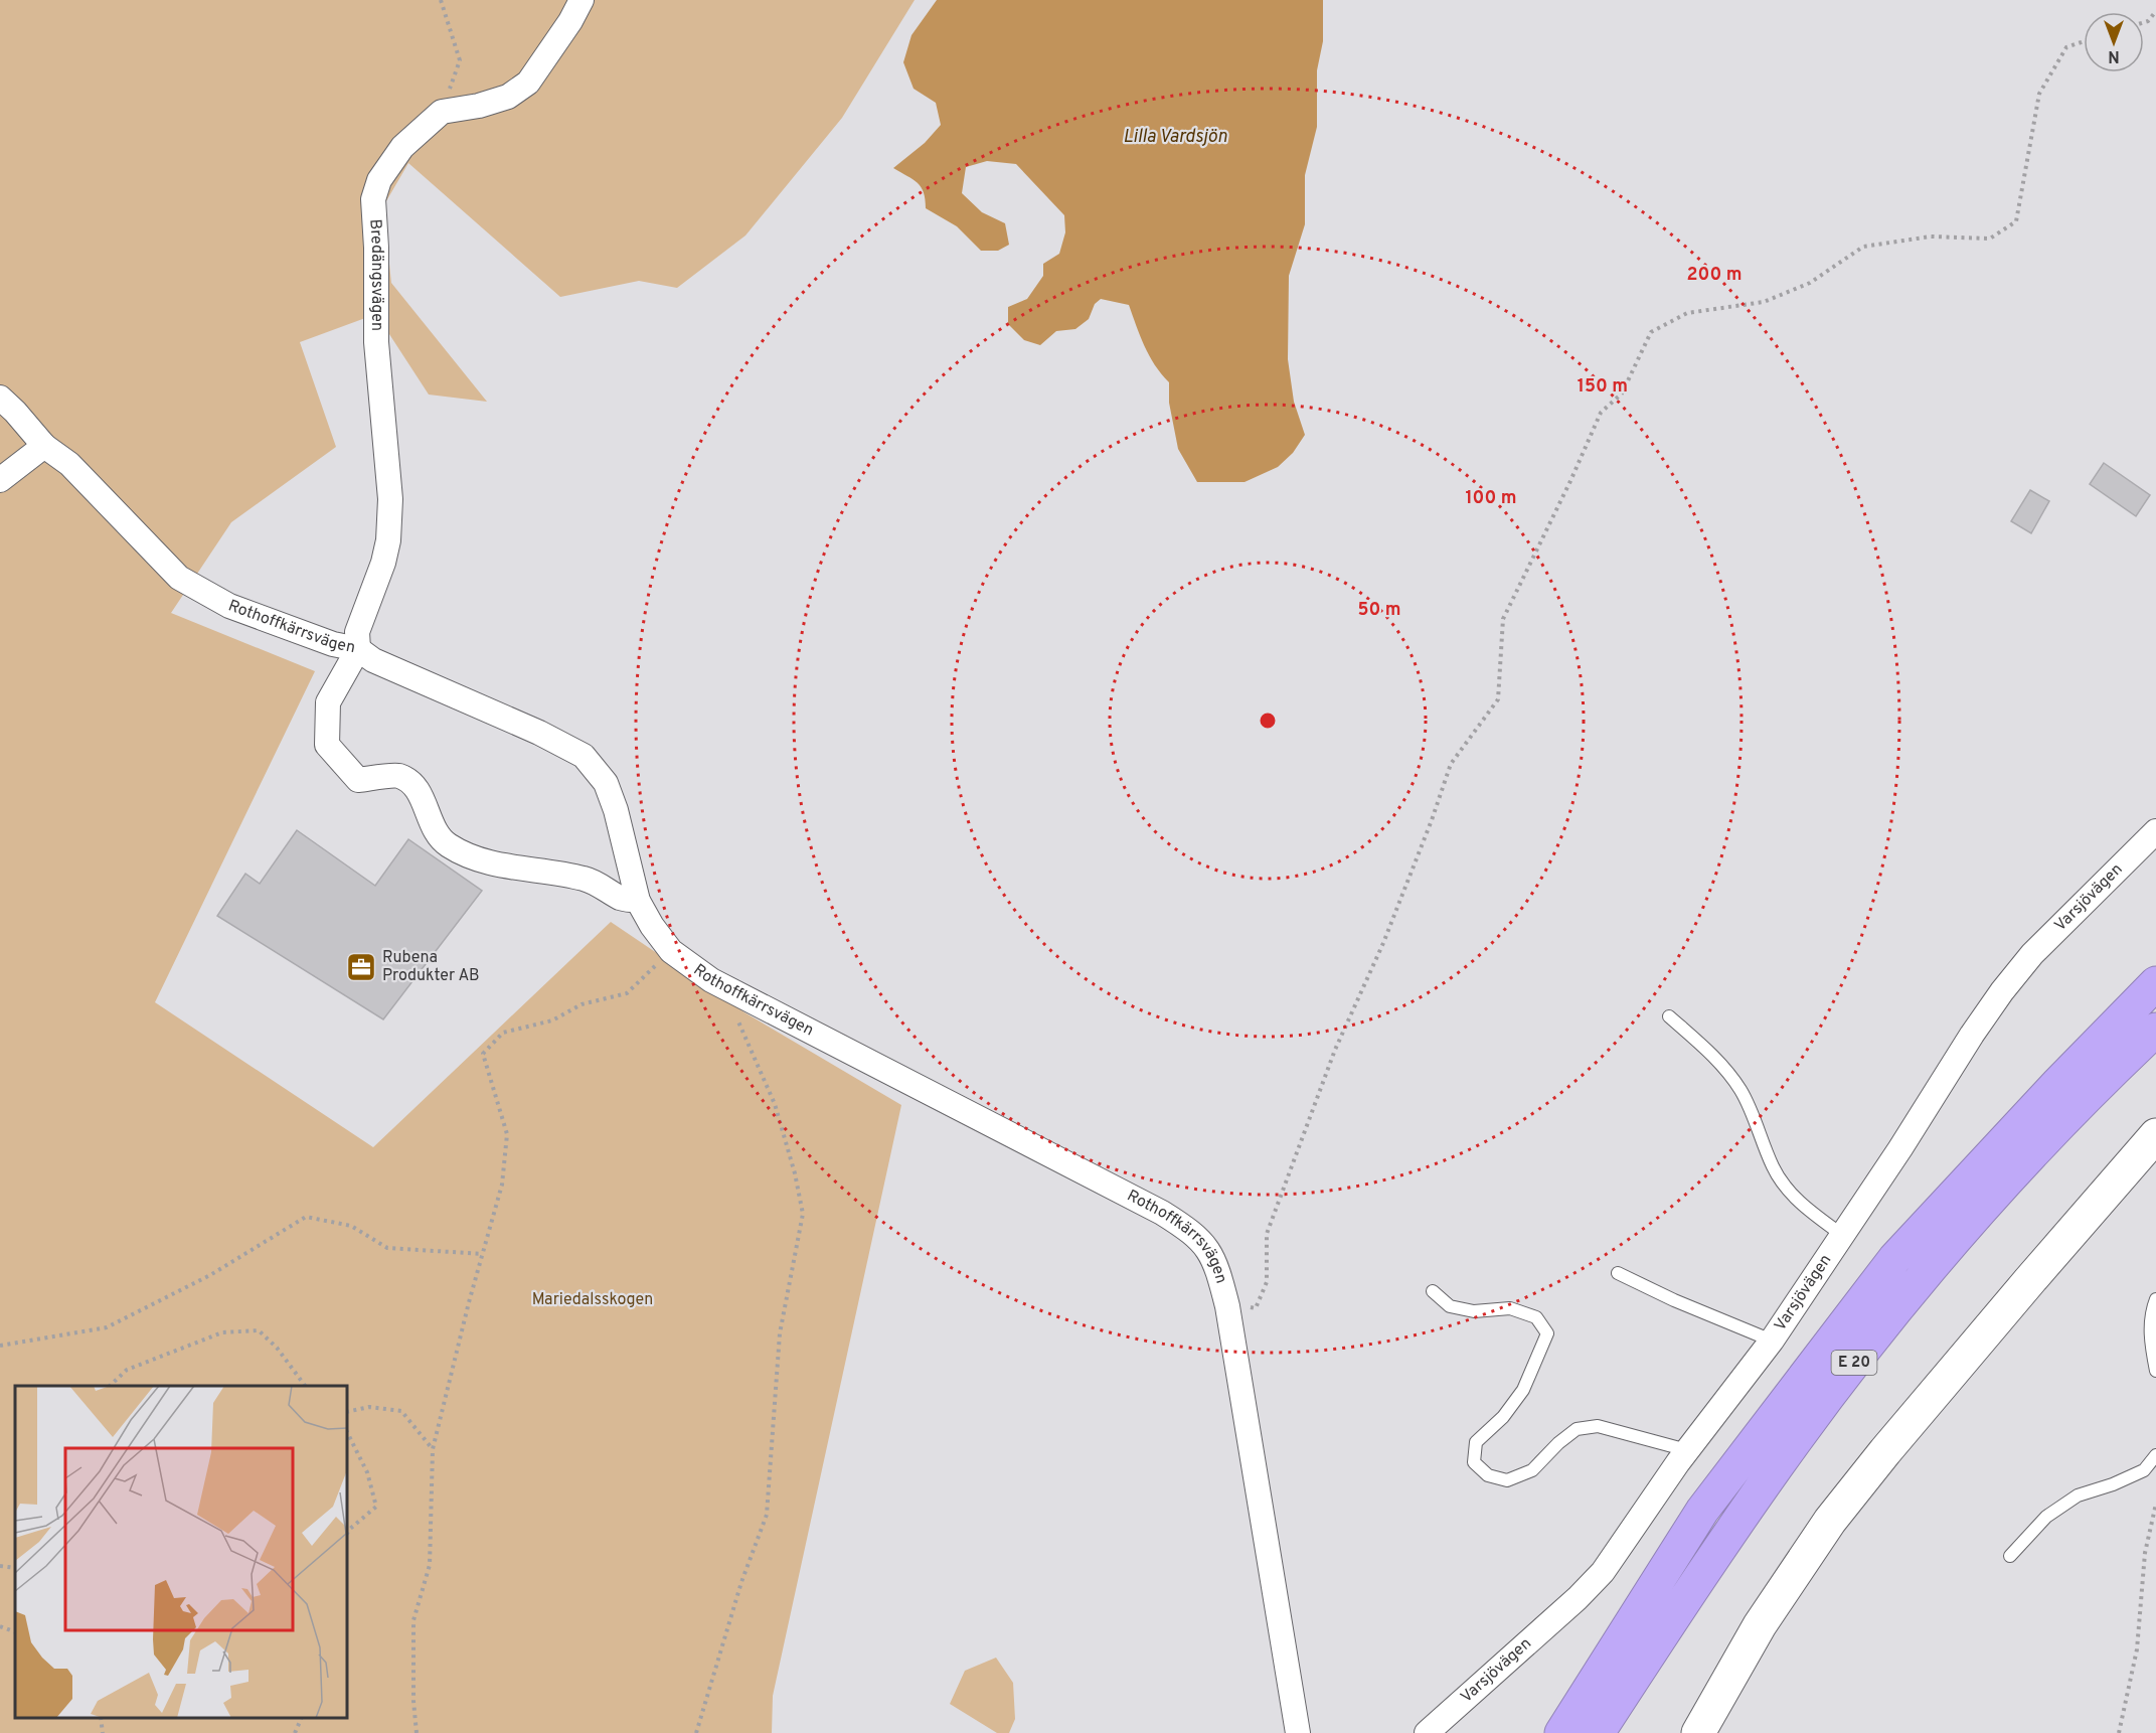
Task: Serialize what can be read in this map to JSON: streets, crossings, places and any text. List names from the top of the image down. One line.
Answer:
{"streets":{"highway":["E 20"],"street":["Bredängsvägen","Rothoffkärrsvägen","Varsjövägen"]},"crossings":[["Bredängsvägen","Rothoffkärrsvägen"]],"water":["Lilla Vardsjön"],"parks":["Mariedalsskogen"],"places":{"office":["Rubena Produkter AB"]},"north":"bottom","rings":["200 m","150 m","100 m","50 m"]}
